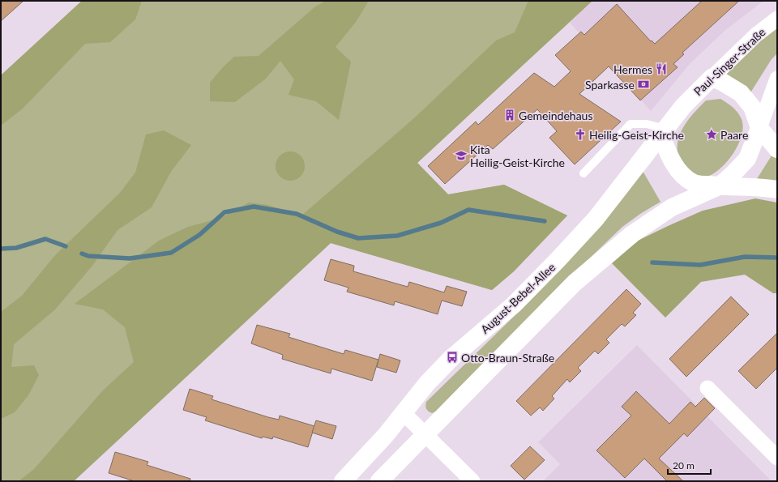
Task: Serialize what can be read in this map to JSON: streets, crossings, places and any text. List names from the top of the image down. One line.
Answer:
{"streets":{"street":["Paul-Singer-Straße","August-Bebel-Allee"]},"crossings":[["Paul-Singer-Straße","August-Bebel-Allee"]],"places":{"restaurant":["Hermes"],"bank":["Sparkasse"],"building":["Gemeindehaus"],"church":["Heilig-Geist-Kirche"],"place":["Paare"],"school or university":["Kita Heilig-Geist-Kirche"],"bus stop":["Otto-Braun-Straße"]},"scale_bar":"20 m"}
